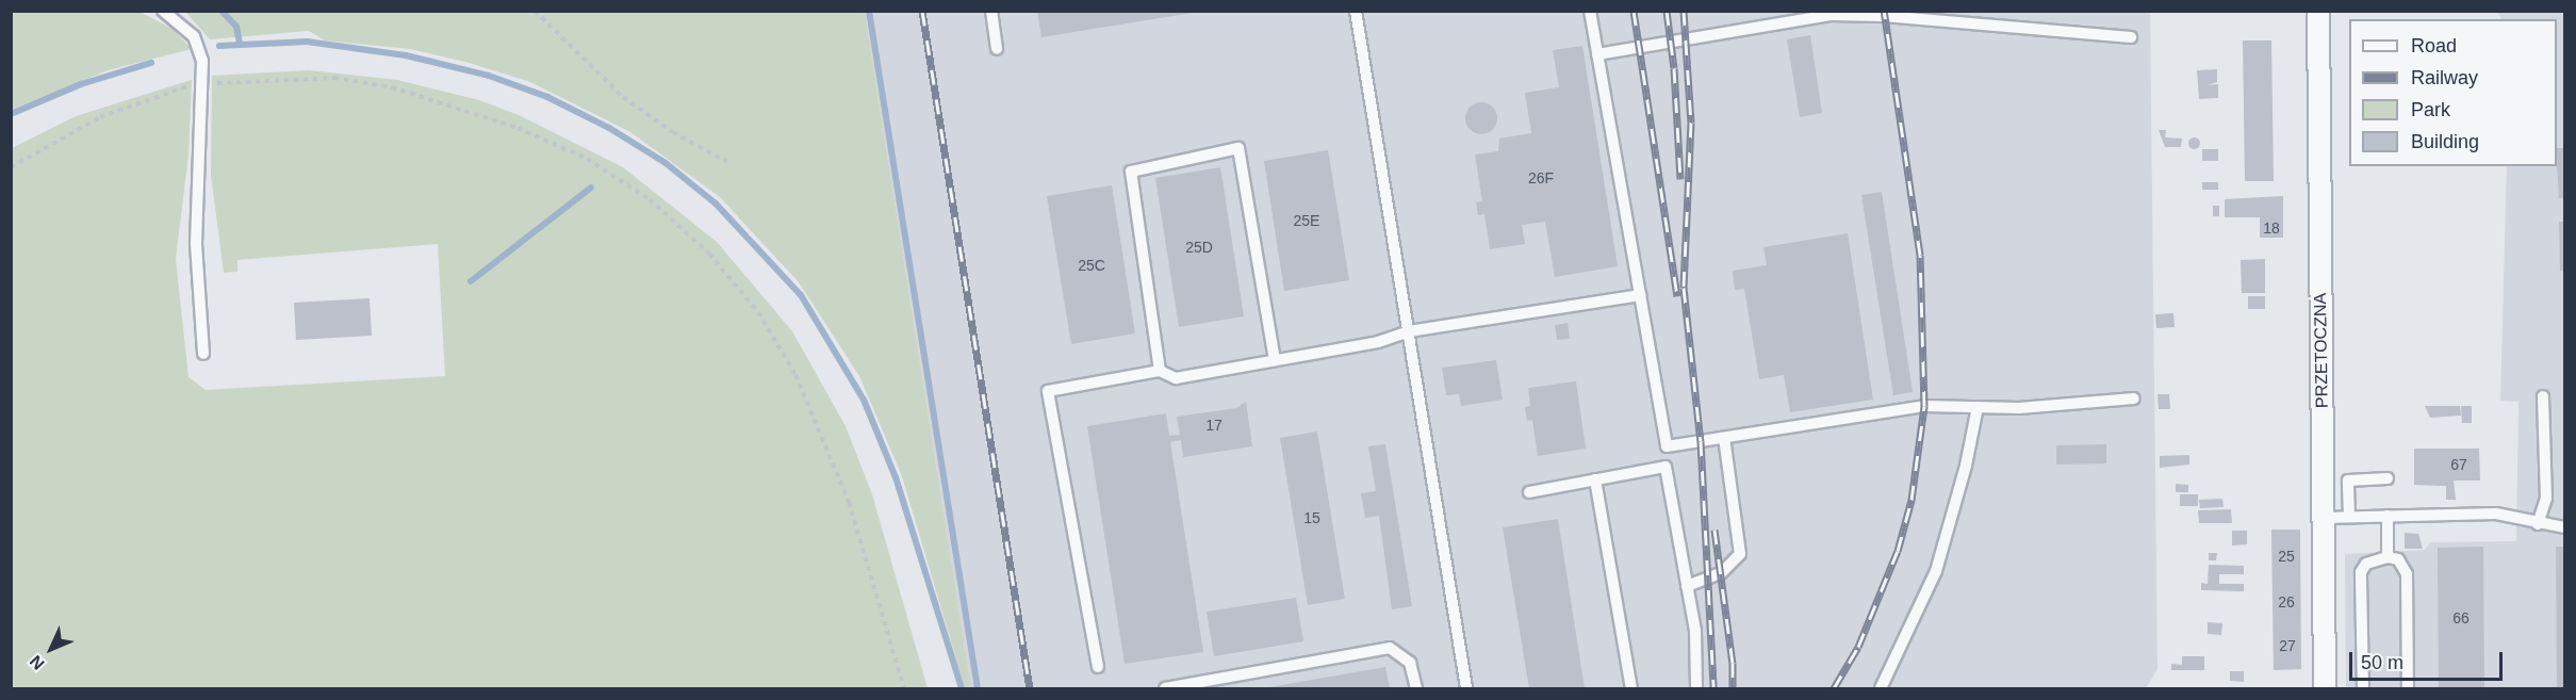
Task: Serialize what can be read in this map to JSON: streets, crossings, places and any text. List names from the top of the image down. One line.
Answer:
{"streets":{"street":["PRZETOCZNA"]},"house_numbers":["26F","25E","18","25D","25C","17","67","15","25","26","66","27"],"legend":["Road","Railway","Park","Building"],"scale_bar":"50 m","north":"bottom left"}
